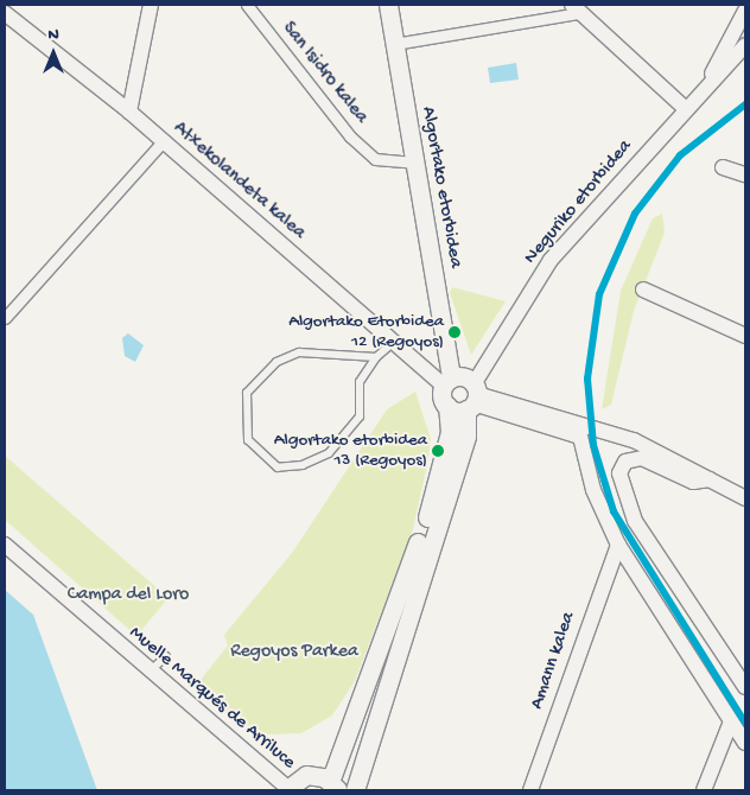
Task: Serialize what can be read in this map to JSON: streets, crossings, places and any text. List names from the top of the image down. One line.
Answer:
{"streets":{"street":["San Isidro kalea","Atxekolandeta kalea","Algortako etorbidea","Neguriko etorbidea","Amann kalea","Muelle Marqués de Arriluce"]},"crossings":[["San Isidro kalea","Algortako etorbidea"],["Atxekolandeta kalea","Algortako etorbidea"]],"parks":["Campa del Loro","Regoyos Parkea"],"places":["Algortako Etorbidea 12 (Regoyos)","Algortako etorbidea 13 (Regoyos)"],"north":"top"}
